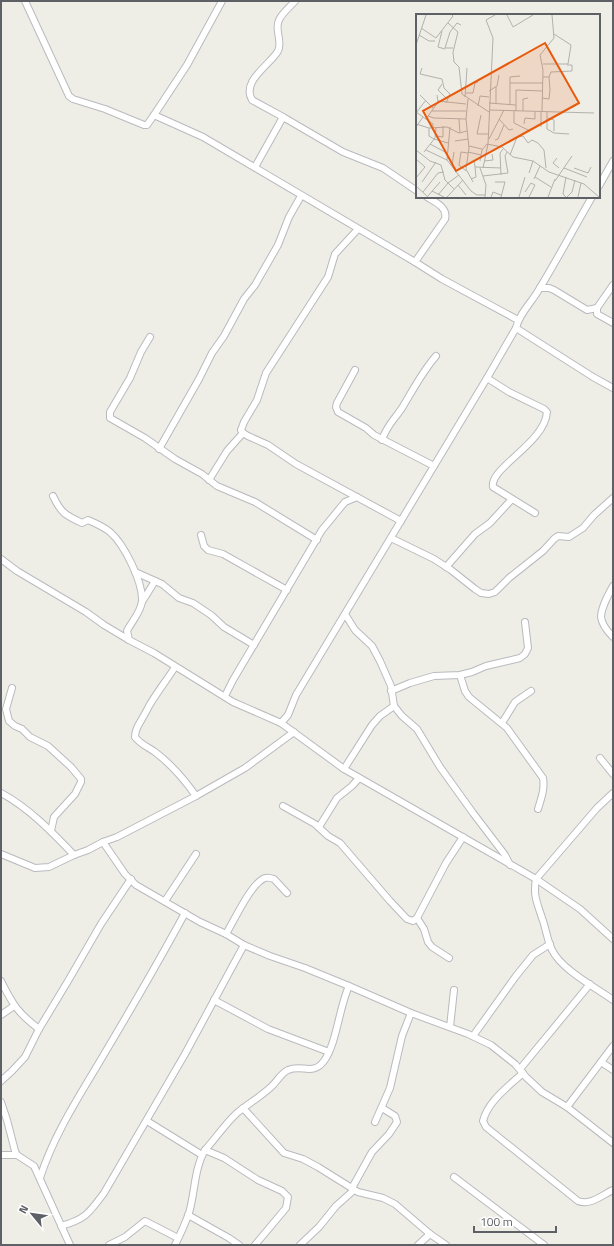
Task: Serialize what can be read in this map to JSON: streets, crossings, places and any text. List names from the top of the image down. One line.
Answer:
{"scale_bar":"100 m","north":"top left"}
